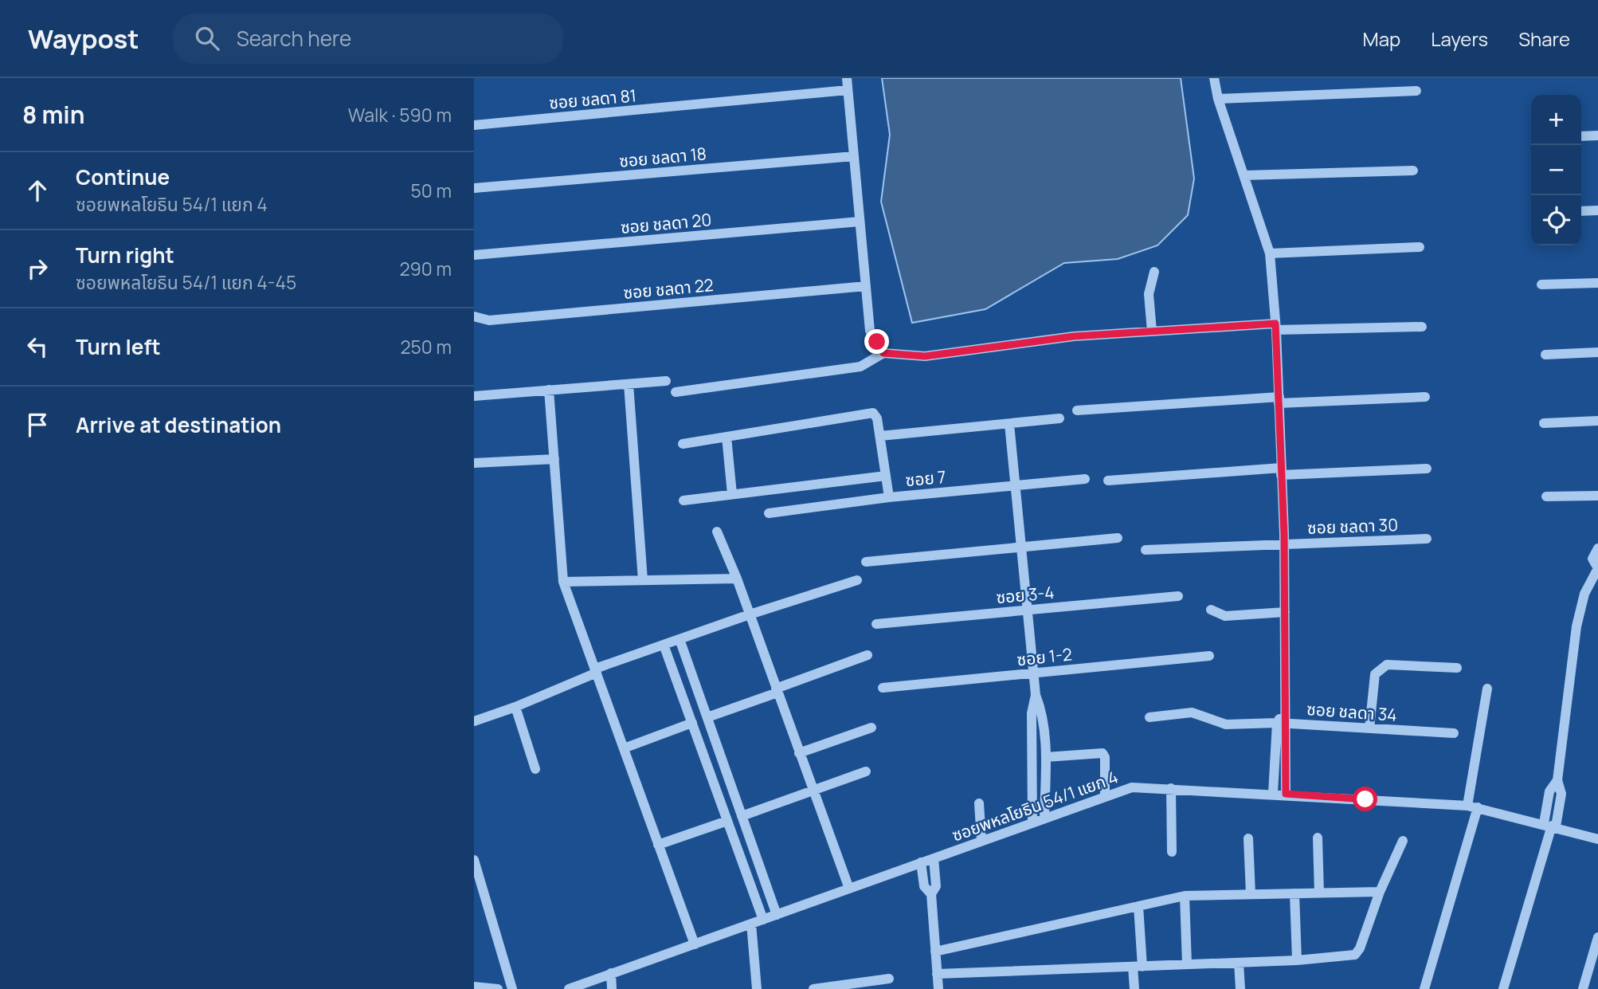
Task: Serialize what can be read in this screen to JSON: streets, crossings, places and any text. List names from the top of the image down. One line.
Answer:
{"streets":{"street":["ซอย ชลดา 81","ซอย ชลดา 18","ซอย ชลดา 20","ซอย ชลดา 22","ซอย 7","ซอย ชลดา 30","ซอย 3-4","ซอย 1-2","ซอย ชลดา 34","ซอยพหลโยธิน 54/1 แยก 4"]},"page":{"header":"Waypost","search":"Search here","nav":["Map","Layers","Share"],"heading":["8 min","Walk · 590 m"],"map_buttons":["+","−"],"list":[["Continue","ซอยพหลโยธิน 54/1 แยก 4","50 m"],["Turn right","ซอยพหลโยธิน 54/1 แยก 4-45","290 m"],["Turn left","250 m"],"Arrive at destination"]}}
